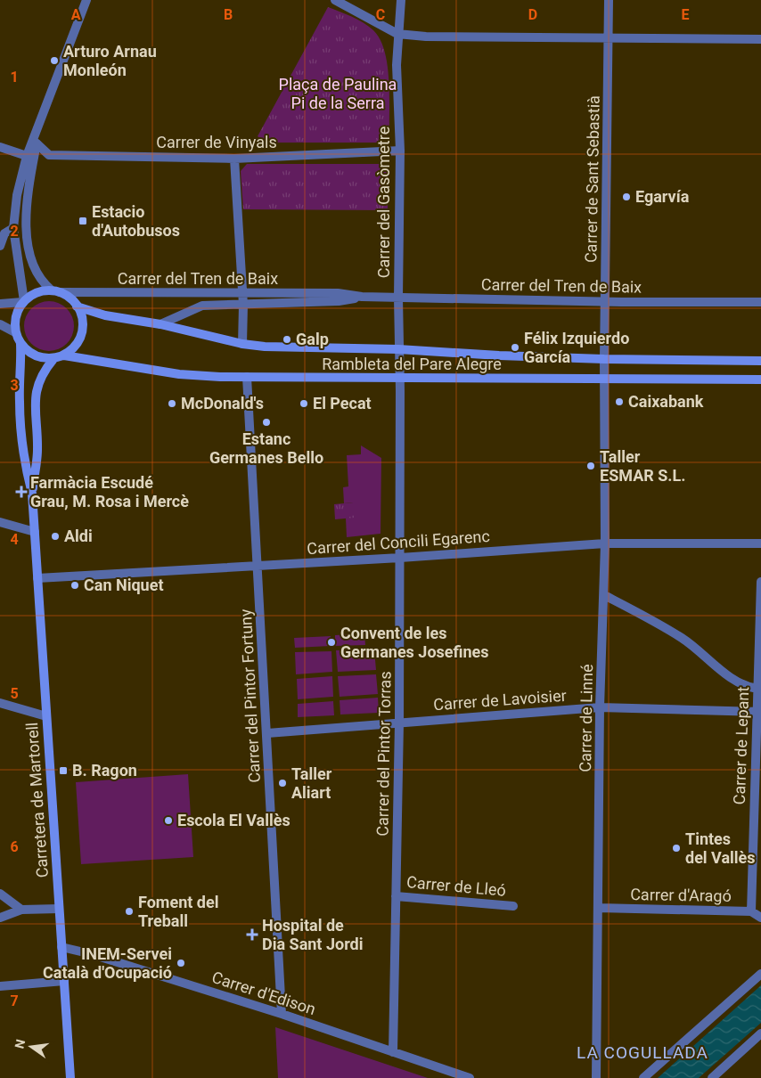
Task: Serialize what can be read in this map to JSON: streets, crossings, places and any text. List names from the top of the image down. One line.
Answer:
{"streets":{"main road":["Rambleta del Pare Alegre","Carretera de Martorell"],"street":["Carrer de Vinyals","Carrer de Sant Sebastià","Carrer del Gasòmetre","Carrer del Tren de Baix","Carrer del Concili Egarenc","Carrer del Pintor Fortuny","Carrer de Lavoisier","Carrer de Linné","Carrer de Lepant","Carrer del Pintor Torras","Carrer de Lleó","Carrer d'Aragó","Carrer d'Edison"]},"crossings":[["Carrer de Vinyals","Carrer del Gasòmetre"],["Carrer de Sant Sebastià","Carrer del Tren de Baix"],["Carrer de Sant Sebastià","Rambleta del Pare Alegre"],["Carrer de Sant Sebastià","Carrer de Linné"],["Carrer del Gasòmetre","Carrer del Tren de Baix"],["Carrer del Gasòmetre","Rambleta del Pare Alegre"],["Carrer del Gasòmetre","Carrer del Pintor Torras"],["Carrer del Tren de Baix","Rambleta del Pare Alegre"],["Carrer del Tren de Baix","Carretera de Martorell"],["Rambleta del Pare Alegre","Carrer del Pintor Fortuny"],["Rambleta del Pare Alegre","Carrer de Linné"],["Rambleta del Pare Alegre","Carrer del Pintor Torras"],["Rambleta del Pare Alegre","Carretera de Martorell"],["Carrer del Concili Egarenc","Carrer del Pintor Fortuny"],["Carrer del Concili Egarenc","Carrer de Linné"],["Carrer del Concili Egarenc","Carrer del Pintor Torras"],["Carrer del Concili Egarenc","Carretera de Martorell"],["Carrer del Pintor Fortuny","Carrer de Lavoisier"],["Carrer del Pintor Fortuny","Carrer d'Edison"],["Carrer de Lavoisier","Carrer de Linné"],["Carrer de Lavoisier","Carrer de Lepant"],["Carrer de Lavoisier","Carrer del Pintor Torras"],["Carrer de Linné","Carrer d'Aragó"],["Carrer de Lepant","Carrer d'Aragó"],["Carrer del Pintor Torras","Carrer de Lleó"],["Carrer del Pintor Torras","Carrer d'Edison"],["Carretera de Martorell","Carrer d'Edison"]],"districts":["LA COGULLADA"],"parks":["Plaça de Paulina Pi de la Serra"],"places":{"other":["Arturo Arnau Monleón","Egarvía","Galp","Félix Izquierdo García","Caixabank","McDonald's","El Pecat","Estanc Germanes Bello","Taller ESMAR S.L.","Aldi","Can Niquet","Convent de les Germanes Josefines","Taller Aliart","Escola El Vallès","Tintes del Vallès","Foment del Treball","INEM-Servei Català d'Ocupació"],"transit":["Estacio d'Autobusos","B. Ragon"],"health":["Farmàcia Escudé Grau, M. Rosa i Mercè","Hospital de Dia Sant Jordi"]},"north":"left","grid":{"columns":["A","B","C","D","E"],"rows":["1","2","3","4","5","6","7"]}}
